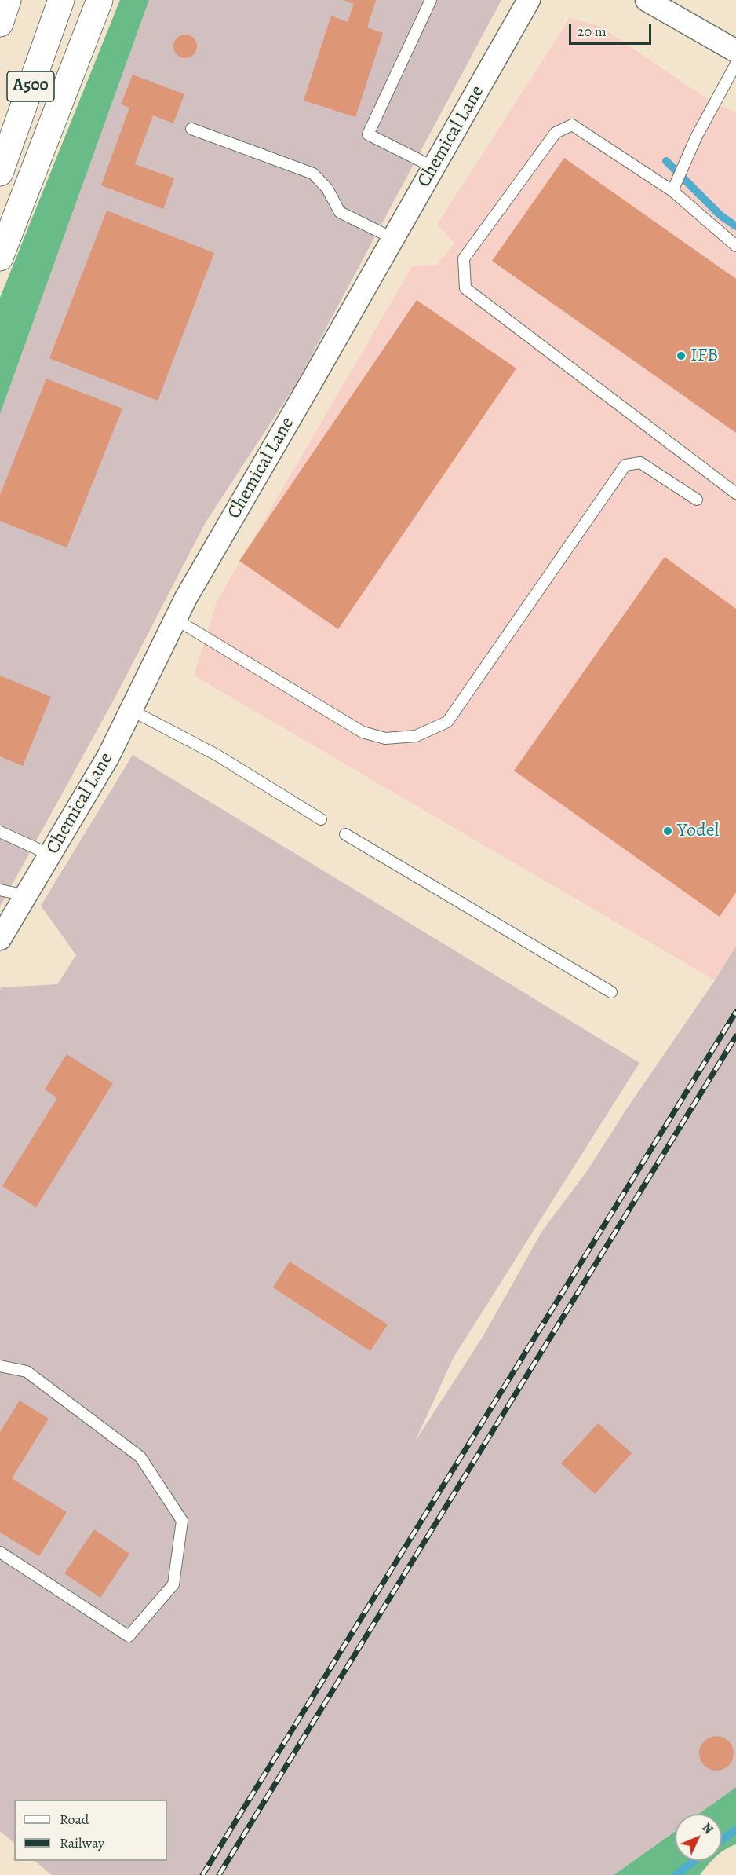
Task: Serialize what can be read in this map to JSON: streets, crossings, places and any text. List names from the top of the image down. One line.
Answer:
{"streets":{"highway":["A500"],"street":["Chemical Lane"]},"places":["IFB","Yodel"],"legend":["Road","Railway"],"scale_bar":"20 m","north":"top right"}
